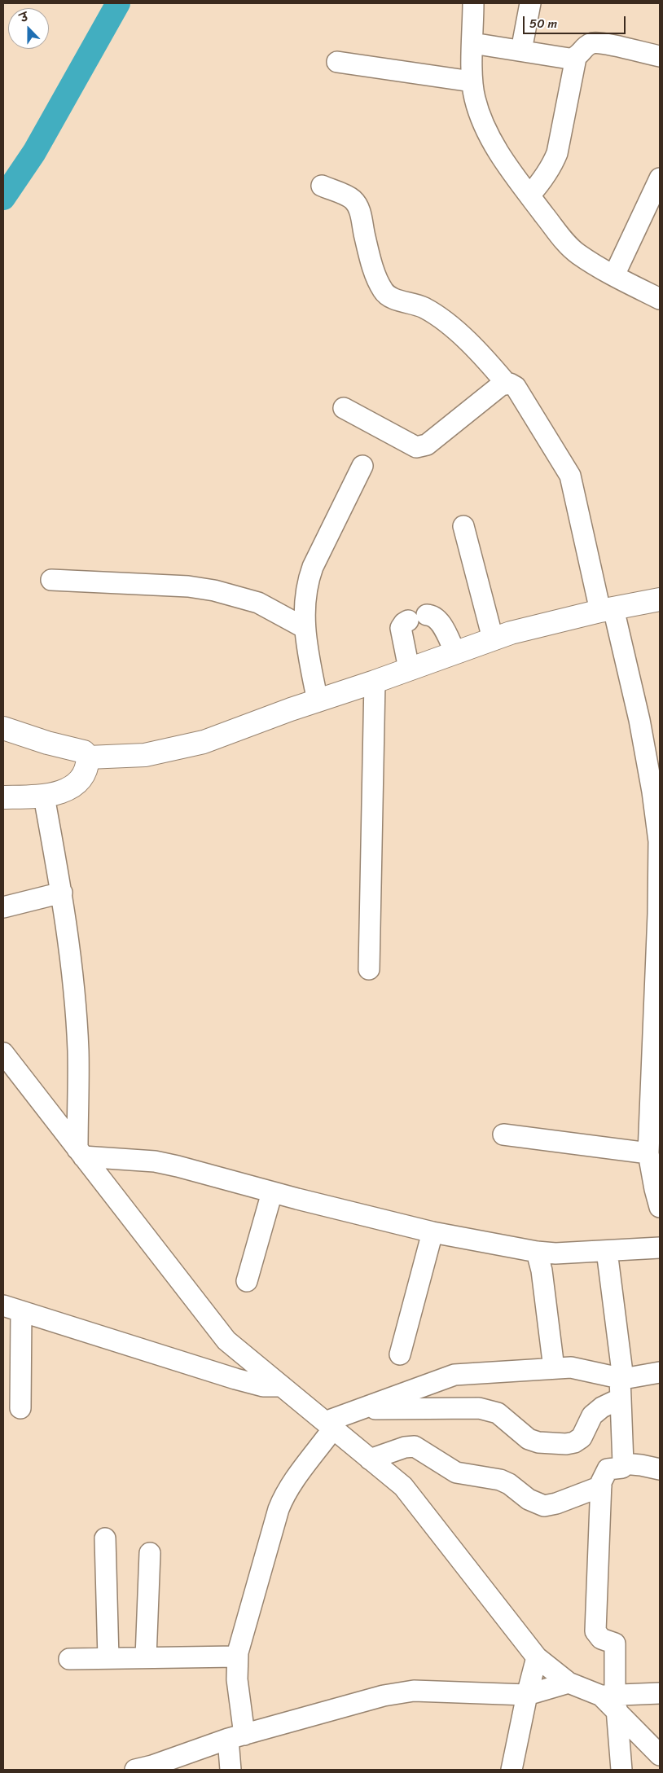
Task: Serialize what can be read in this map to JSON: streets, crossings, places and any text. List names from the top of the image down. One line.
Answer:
{"scale_bar":"50 m","north":"top"}
